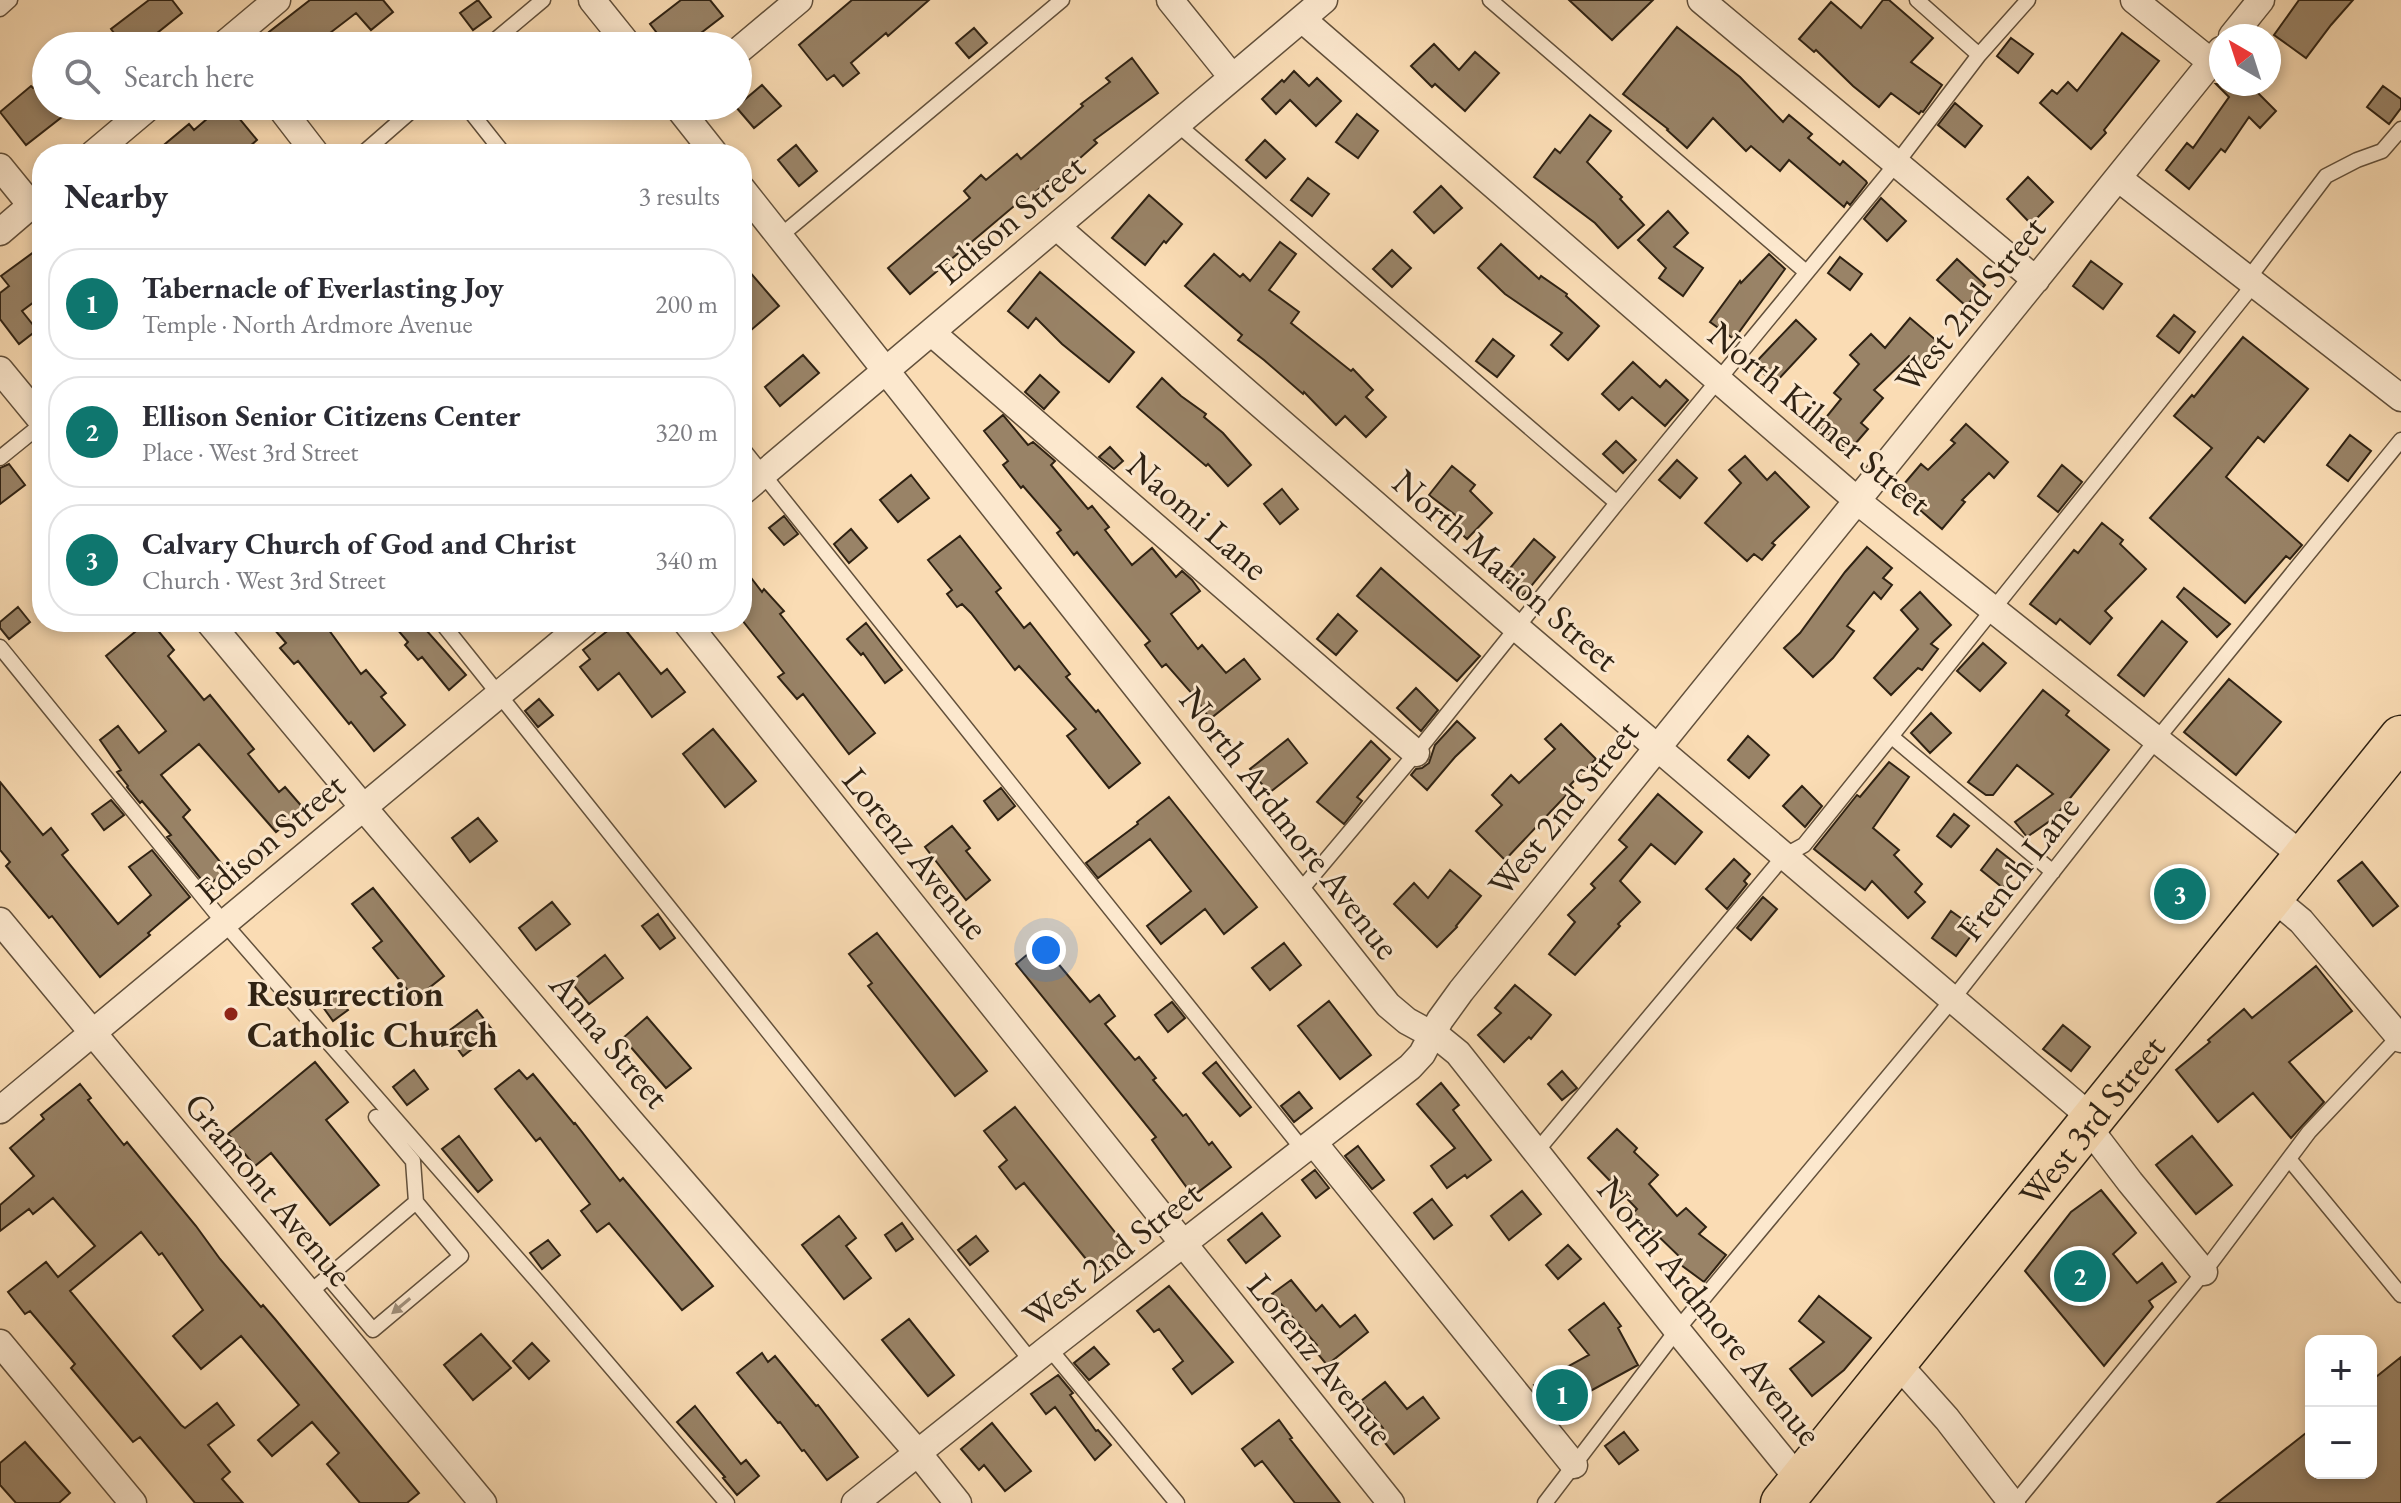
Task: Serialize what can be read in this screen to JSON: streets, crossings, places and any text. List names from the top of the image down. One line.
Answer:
{"streets":{"main road":["West 3rd Street"],"street":["Edison Street","West 2nd Street","North Kilmer Street","Naomi Lane","North Marion Street","North Ardmore Avenue","Lorenz Avenue","Anna Street","Gramont Avenue"],"lane":["French Lane"]},"crossings":[["Edison Street","North Kilmer Street"],["Edison Street","Naomi Lane"],["Edison Street","North Marion Street"],["Edison Street","North Ardmore Avenue"],["Edison Street","Anna Street"],["Edison Street","Gramont Avenue"],["West 2nd Street","North Kilmer Street"],["West 2nd Street","North Marion Street"],["West 2nd Street","North Ardmore Avenue"],["West 2nd Street","Lorenz Avenue"],["West 2nd Street","Anna Street"],["North Kilmer Street","French Lane"],["North Kilmer Street","West 3rd Street"],["North Marion Street","French Lane"],["North Marion Street","West 3rd Street"],["North Ardmore Avenue","French Lane"],["North Ardmore Avenue","West 3rd Street"]],"places":["Resurrection Catholic Church"],"north":"top left","page":{"search":"Search here","heading":["Nearby","3 results"],"list":[{"mark":"1","name":"Tabernacle of Everlasting Joy","note":"Temple · North Ardmore Avenue","value":"200 m"},{"mark":"2","name":"Ellison Senior Citizens Center","note":"Place · West 3rd Street","value":"320 m"},{"mark":"3","name":"Calvary Church of God and Christ","note":"Church · West 3rd Street","value":"340 m"}],"pins":["3","2","1"],"map_buttons":["+","−"]}}
